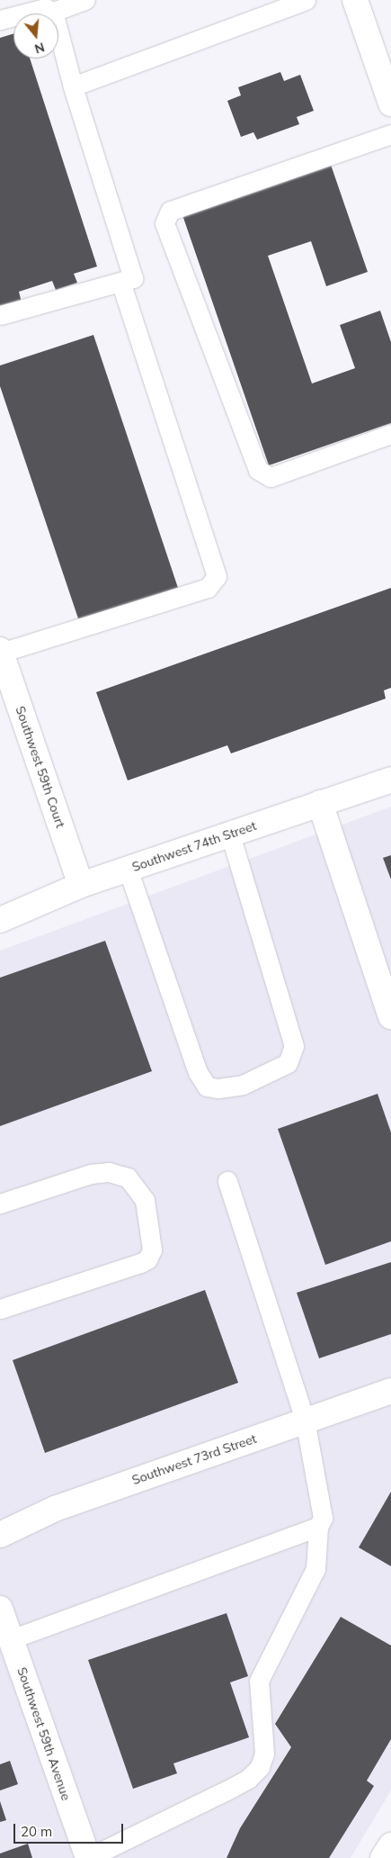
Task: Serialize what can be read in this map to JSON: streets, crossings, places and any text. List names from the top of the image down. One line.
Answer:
{"streets":{"main road":["Southwest 59th Court","Southwest 74th Street","Southwest 73rd Street","Southwest 59th Avenue"]},"crossings":[["Southwest 59th Court","Southwest 74th Street"]],"scale_bar":"20 m","north":"bottom"}
